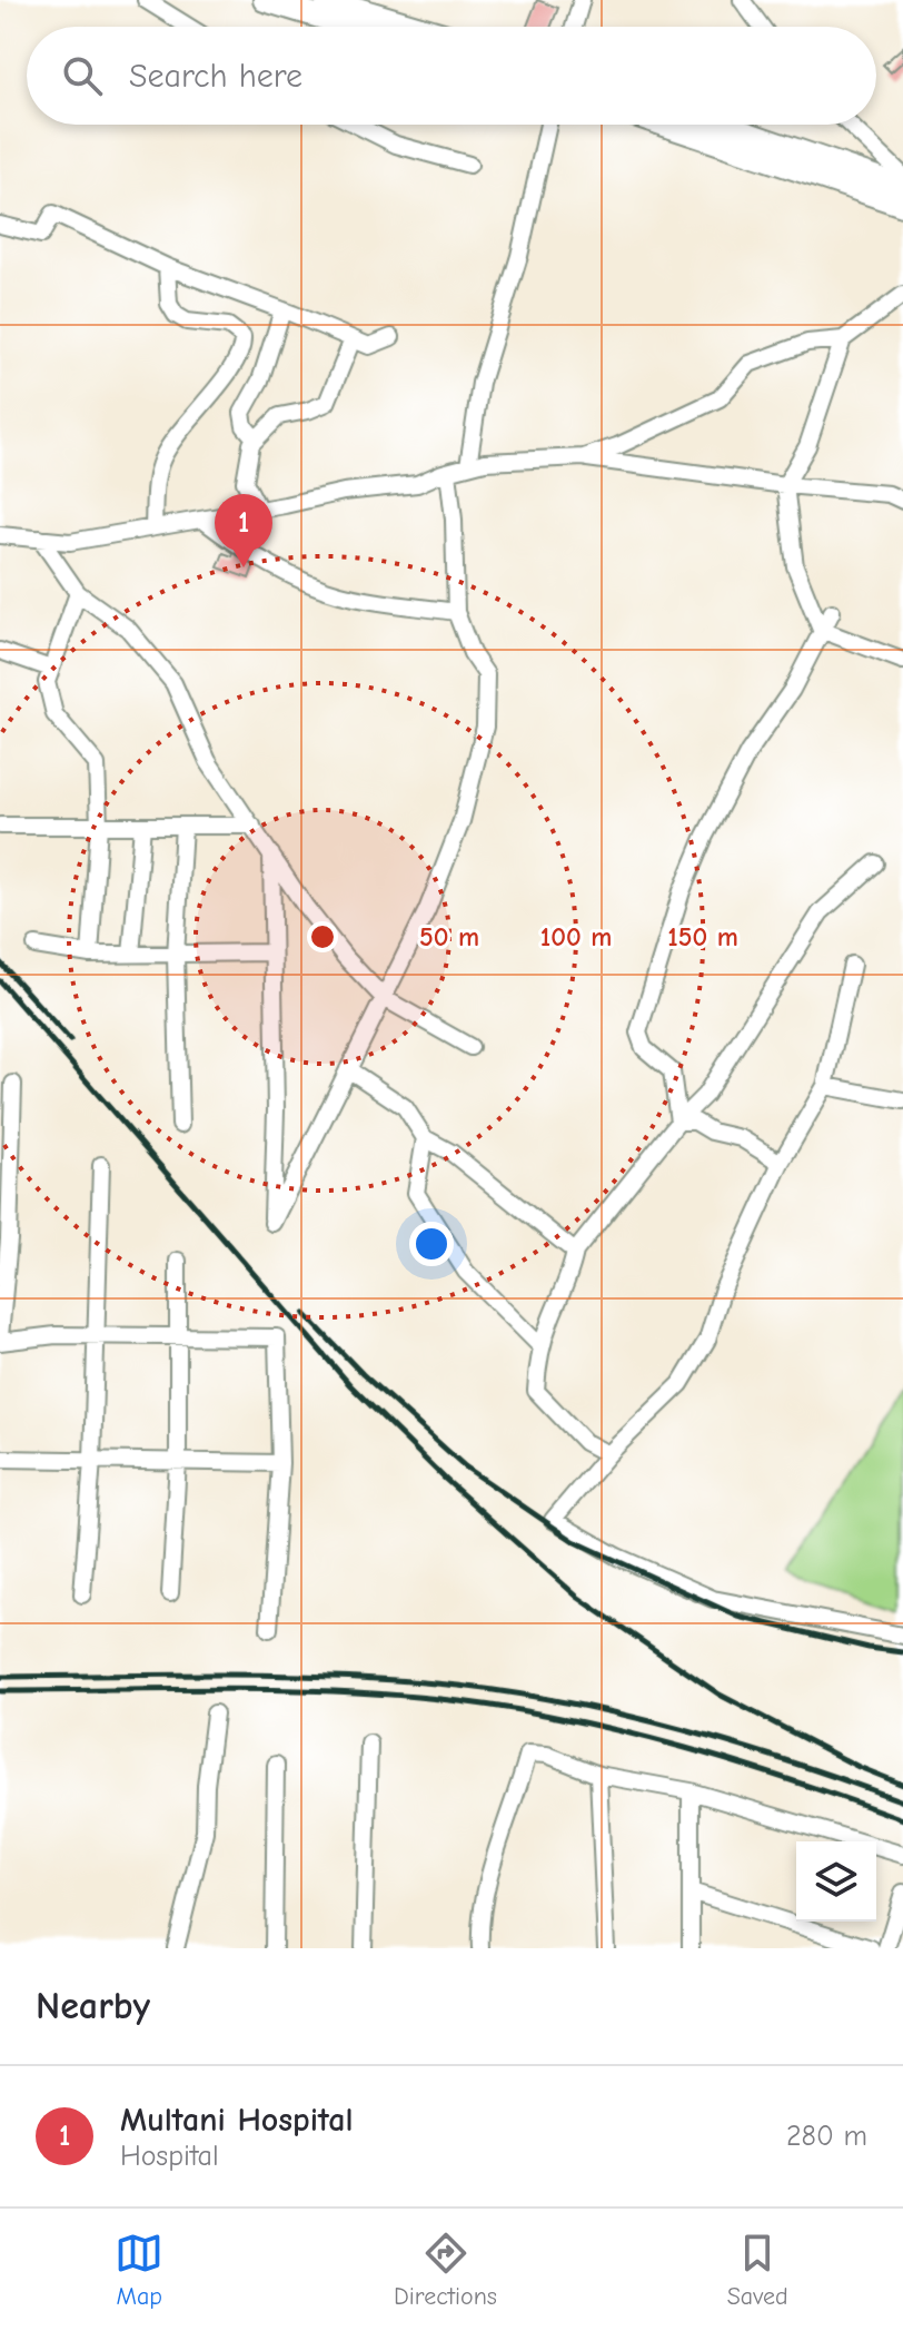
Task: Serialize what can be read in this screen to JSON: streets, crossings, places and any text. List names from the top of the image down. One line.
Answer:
{"page":{"search":"Search here","pins":"1","heading":"Nearby","list":[{"mark":"1","name":"Multani Hospital","note":"Hospital","value":"280 m"}],"nav":["Map","Directions","Saved"]},"rings":["50 m","100 m","150 m"]}
